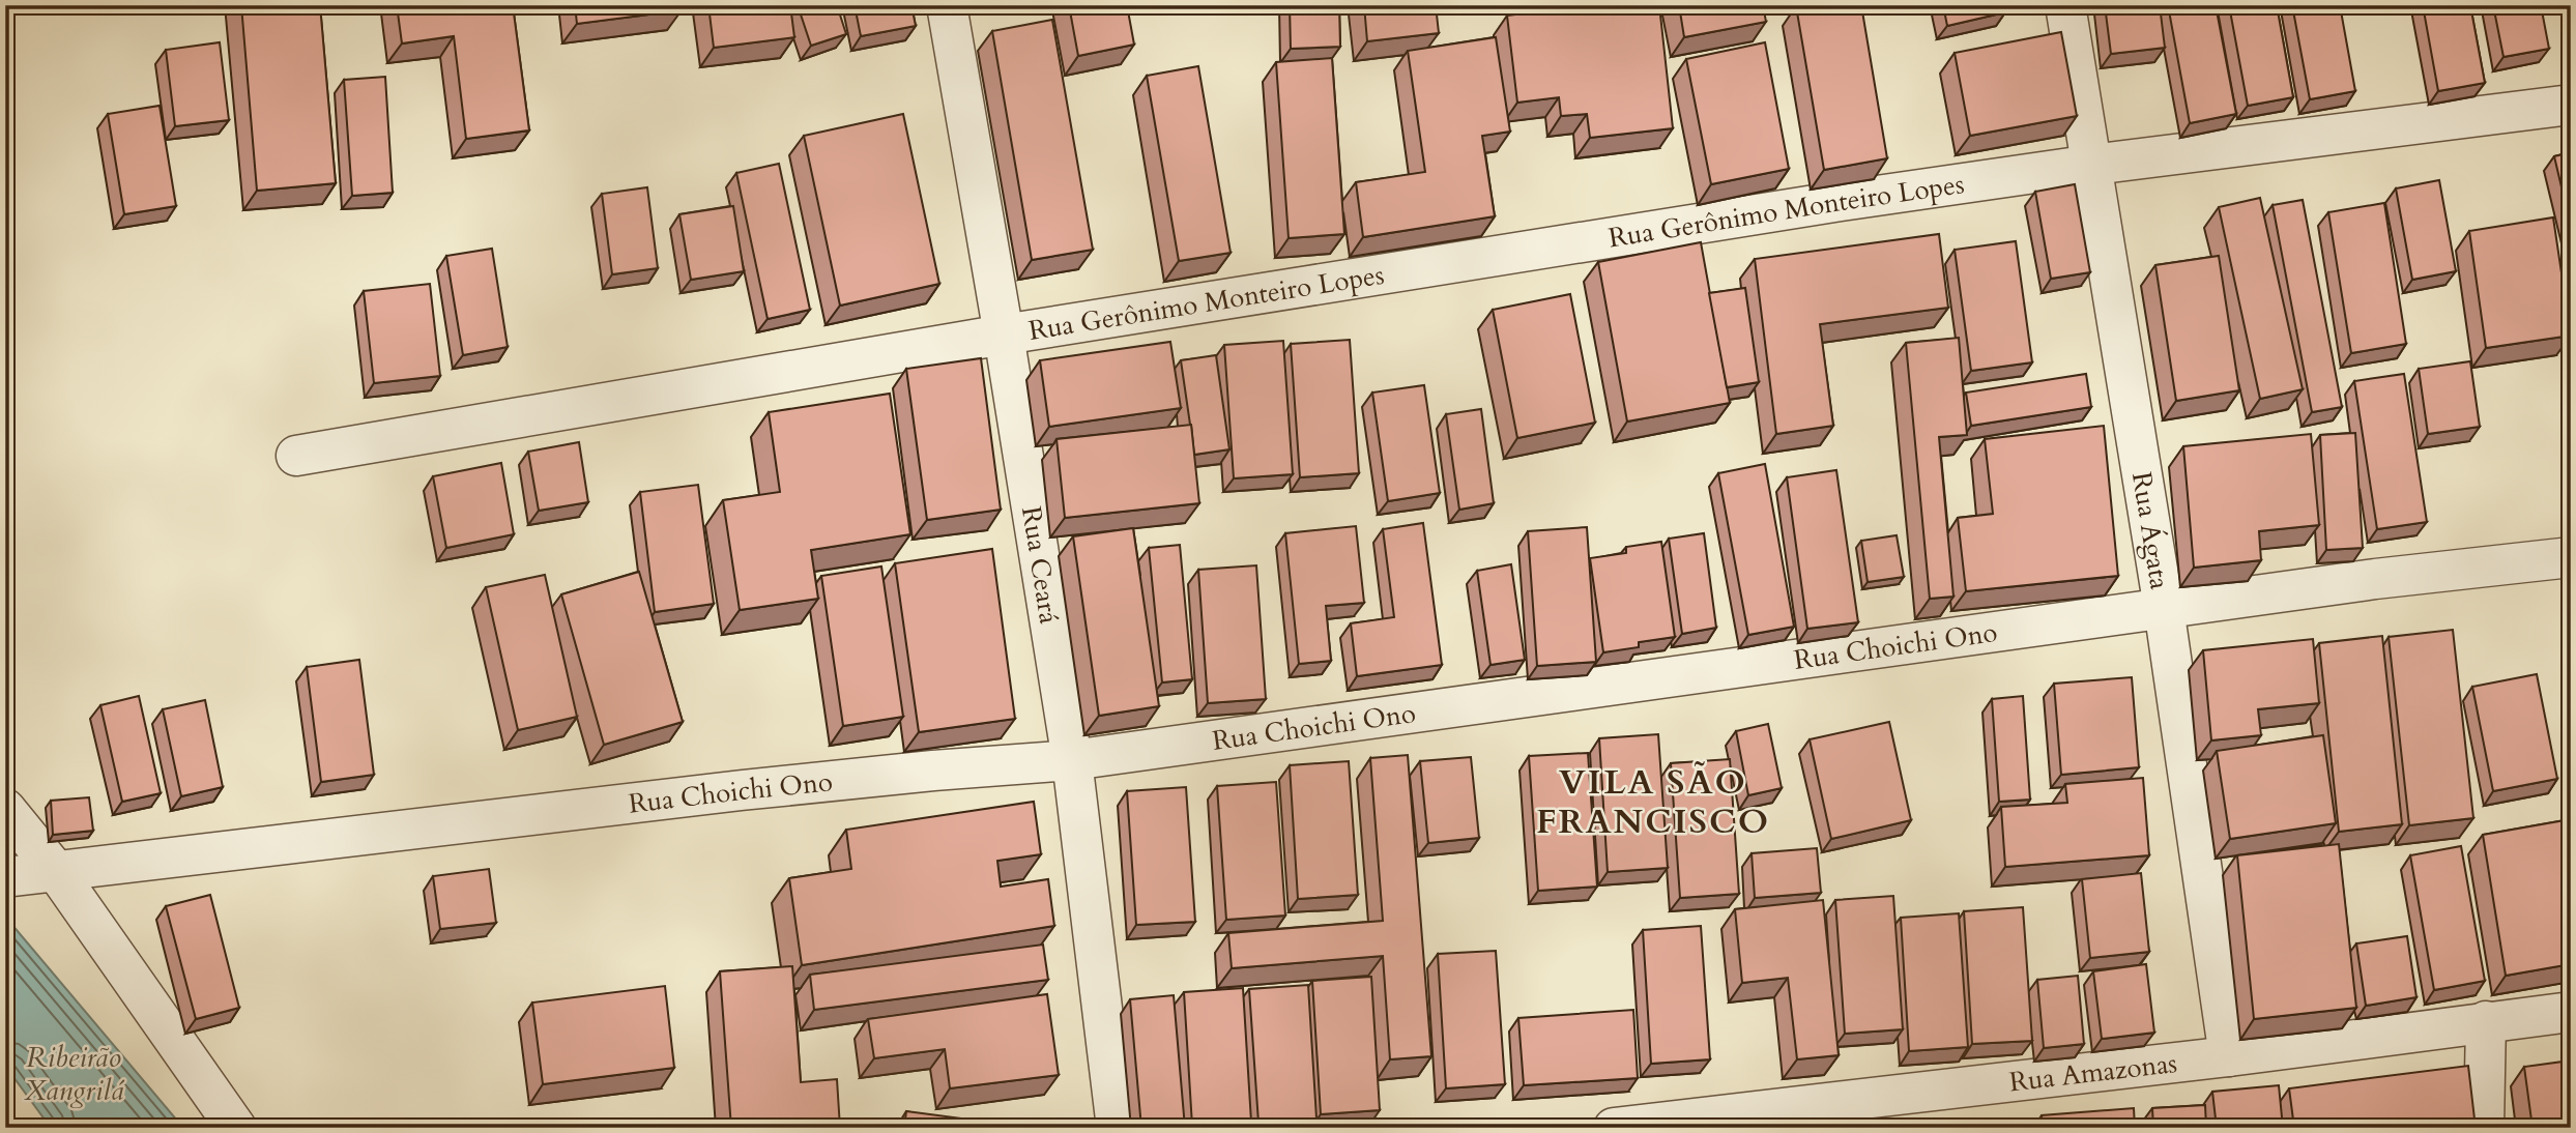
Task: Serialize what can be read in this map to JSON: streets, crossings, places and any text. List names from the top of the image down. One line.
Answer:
{"streets":{"street":["Rua Gerônimo Monteiro Lopes","Rua Ágata","Rua Ceará","Rua Choichi Ono","Rua Amazonas"]},"crossings":[["Rua Gerônimo Monteiro Lopes","Rua Ágata"],["Rua Gerônimo Monteiro Lopes","Rua Ceará"],["Rua Ágata","Rua Choichi Ono"],["Rua Ágata","Rua Amazonas"],["Rua Ceará","Rua Choichi Ono"]],"districts":["VILA SÃO FRANCISCO"],"water":["Ribeirão Xangrilá"]}
